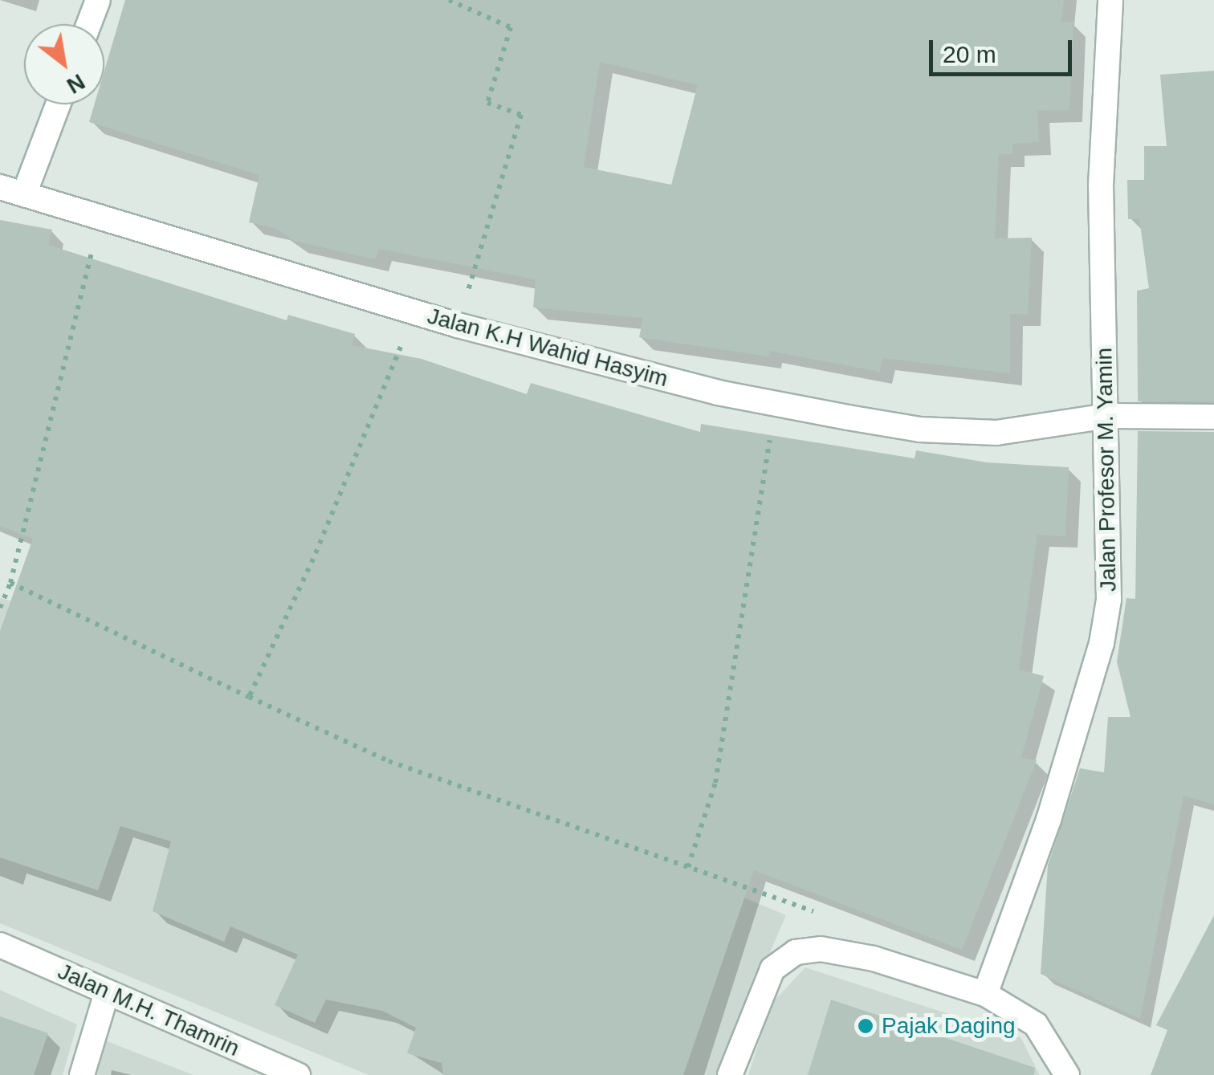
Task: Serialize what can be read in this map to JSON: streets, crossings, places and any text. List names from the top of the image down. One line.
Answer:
{"streets":{"street":["Jalan K.H Wahid Hasyim","Jalan Profesor M. Yamin","Jalan M.H. Thamrin"]},"crossings":[["Jalan K.H Wahid Hasyim","Jalan Profesor M. Yamin"]],"places":["Pajak Daging"],"scale_bar":"20 m","north":"bottom right"}
